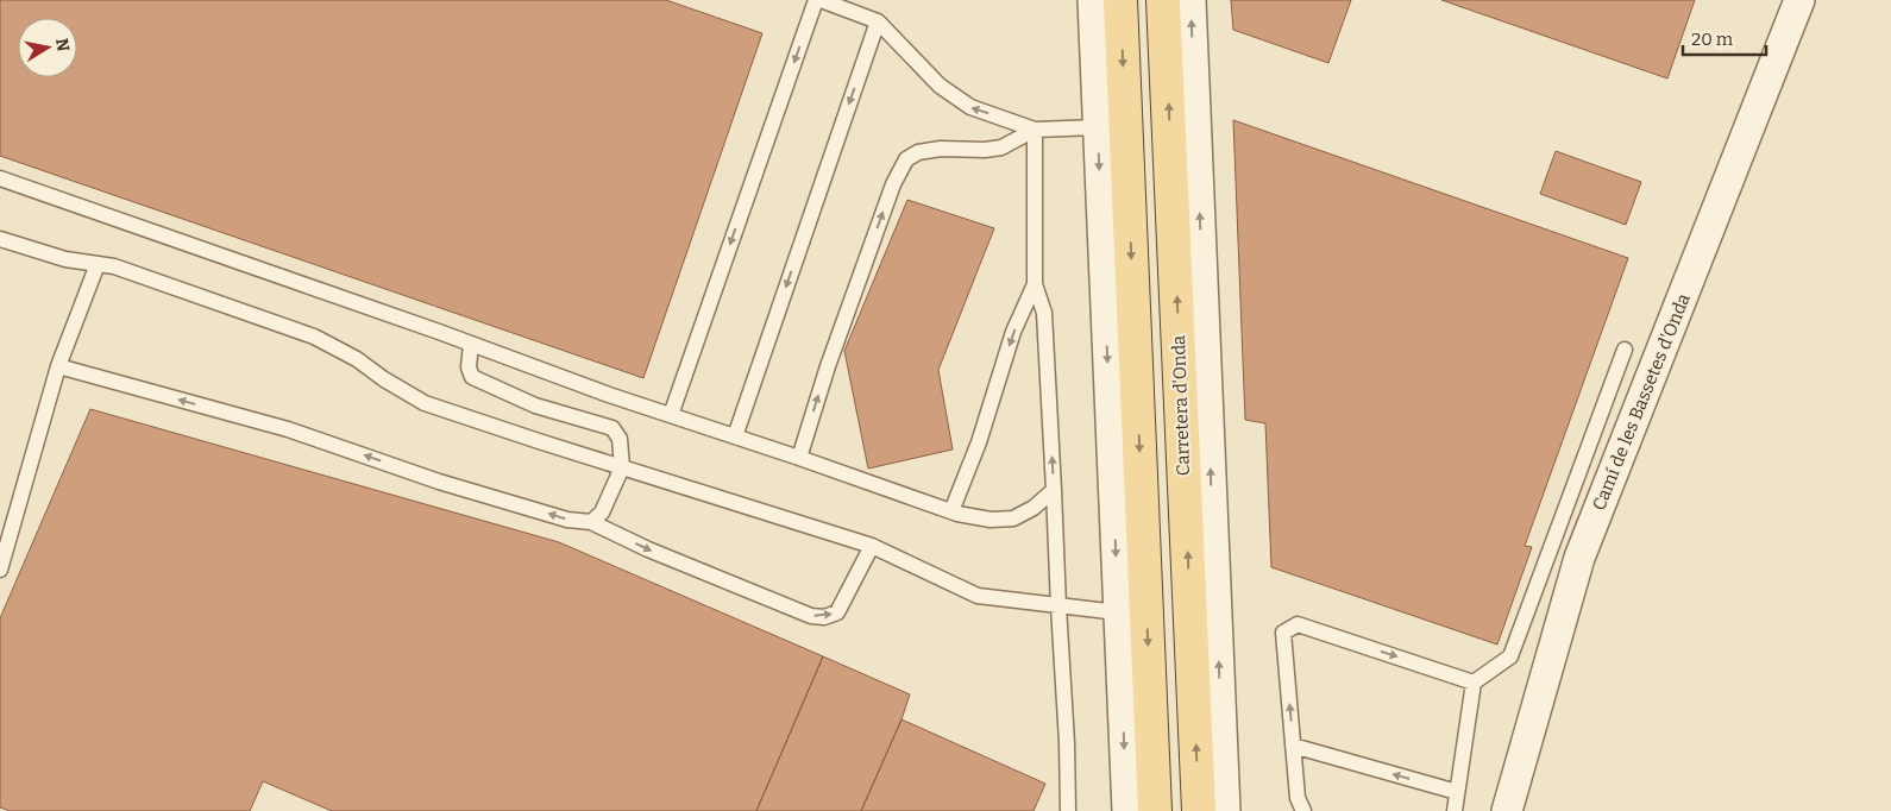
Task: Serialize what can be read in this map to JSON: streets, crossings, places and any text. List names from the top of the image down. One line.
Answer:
{"streets":{"main road":["Carretera d'Onda"],"street":["Camí de les Bassetes d'Onda"]},"scale_bar":"20 m","north":"right"}
